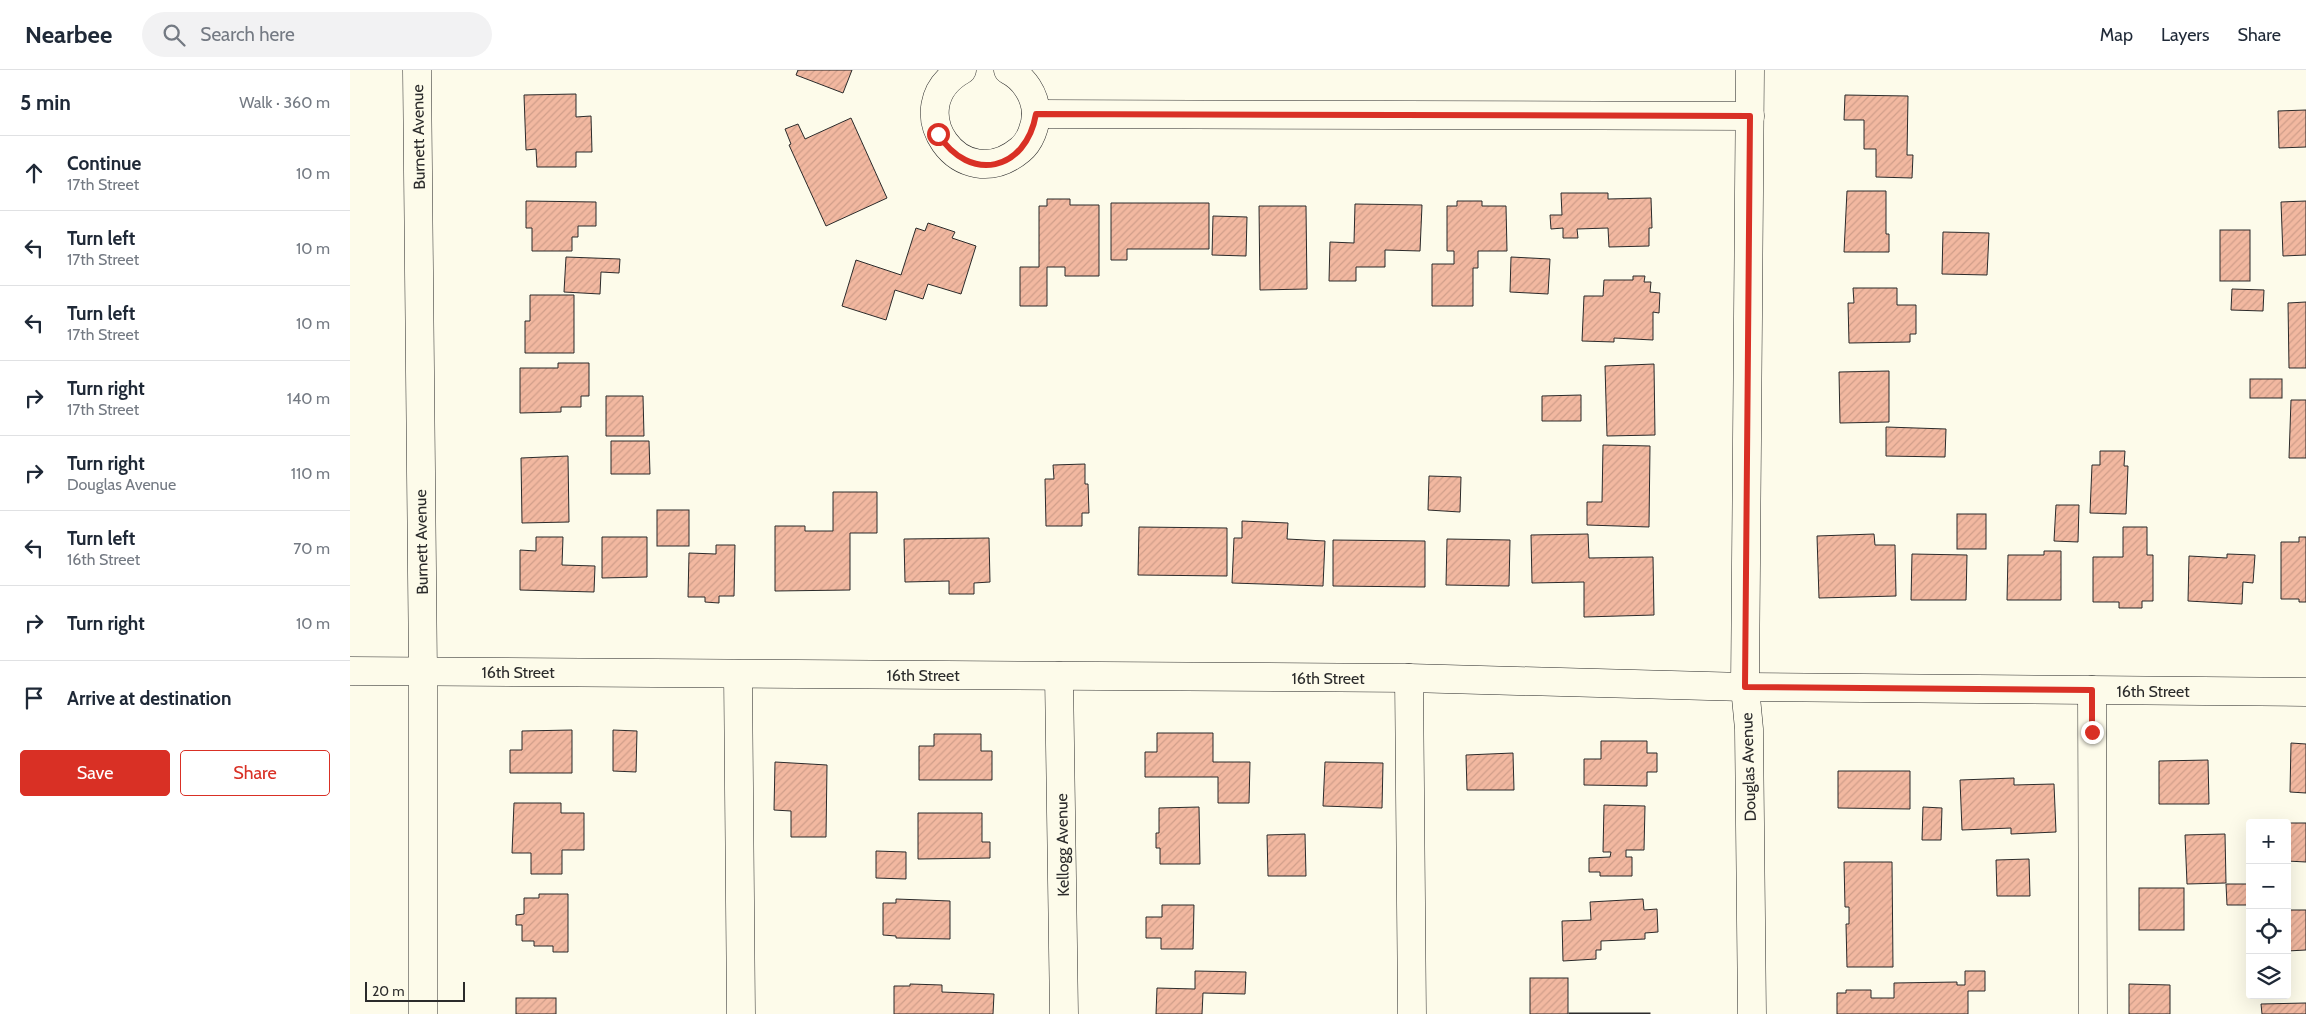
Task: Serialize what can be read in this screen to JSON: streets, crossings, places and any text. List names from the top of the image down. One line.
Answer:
{"streets":{"street":["Burnett Avenue","16th Street","Douglas Avenue","Kellogg Avenue"]},"crossings":[["Burnett Avenue","16th Street"],["16th Street","Douglas Avenue"],["16th Street","Kellogg Avenue"]],"scale_bar":"20 m","page":{"header":"Nearbee","search":"Search here","nav":["Map","Layers","Share"],"heading":["5 min","Walk · 360 m"],"list":[["Continue","17th Street","10 m"],["Turn left","17th Street","10 m"],["Turn left","17th Street","10 m"],["Turn right","17th Street","140 m"],["Turn right","Douglas Avenue","110 m"],["Turn left","16th Street","70 m"],["Turn right","10 m"],"Arrive at destination"],"buttons":["Save","Share"],"map_buttons":["+","−"],"scale":"20 m"}}
